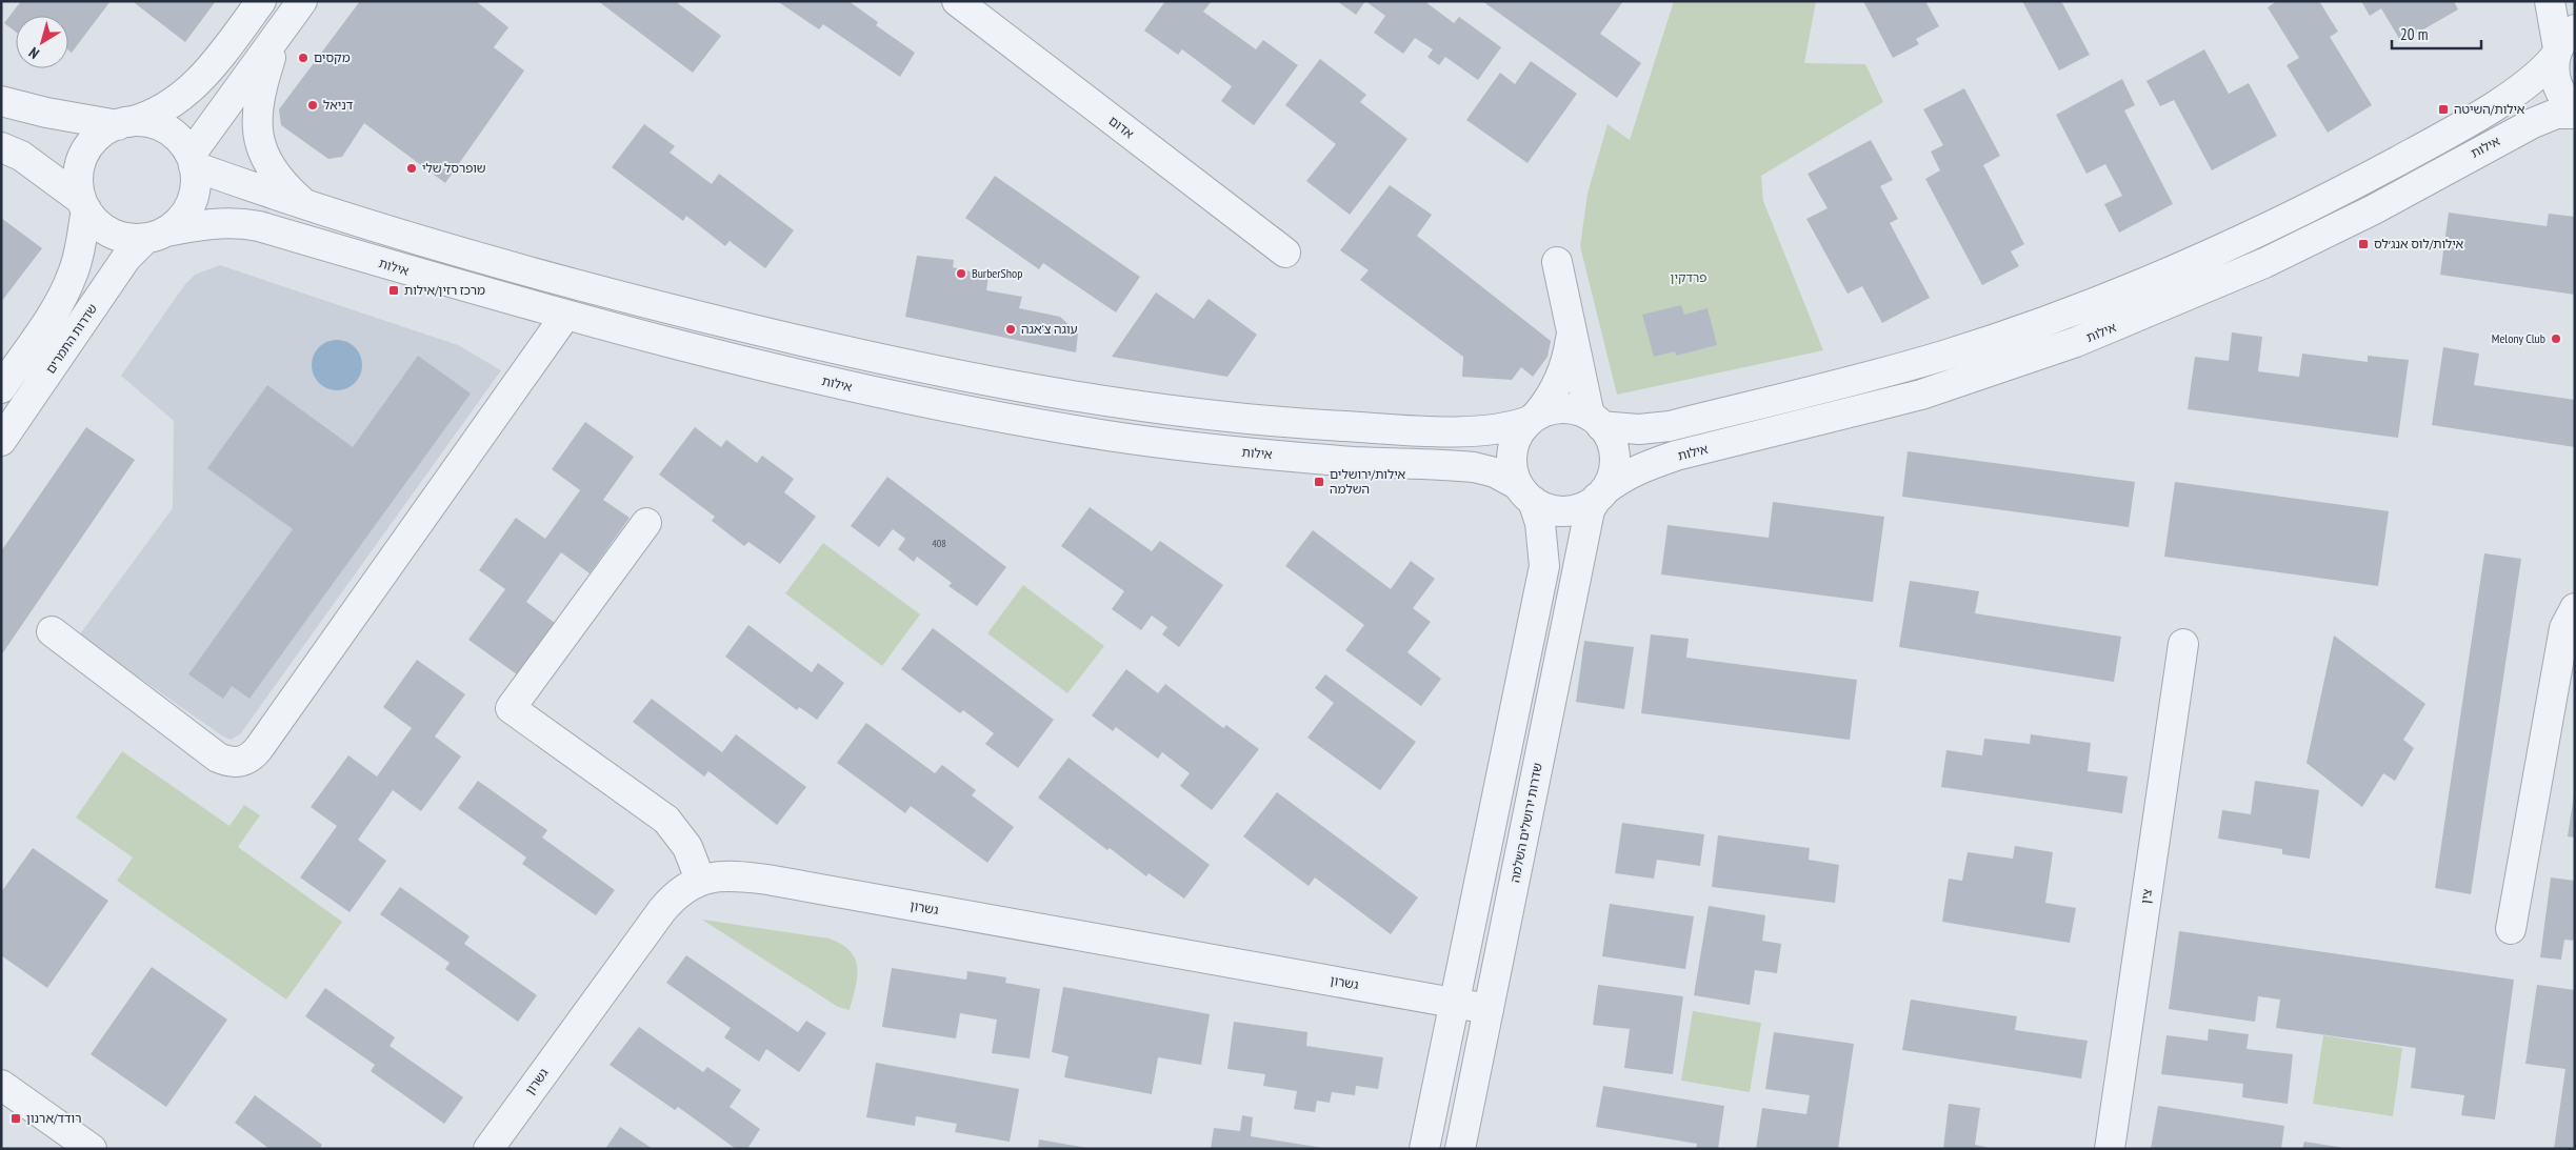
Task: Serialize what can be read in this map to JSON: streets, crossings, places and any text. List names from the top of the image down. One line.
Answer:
{"streets":{"street":["אדום","אילות","שדרות התמרים","שדרות ירושלים השלמה","צין","גשרון"]},"crossings":[["אילות","שדרות התמרים"],["אילות","שדרות ירושלים השלמה"],["שדרות ירושלים השלמה","גשרון"]],"parks":["פרדקין"],"places":{"other":["מקסים","דניאל","שופרסל שלי","BurberShop","עוגה צ'אגה","Melony Club"],"transit":["אילות/השיטה","אילות/לוס אנג׳לס","מרכז רזין/אילות","אילות/ירושלים השלמה","רודד/ארנון"]},"house_numbers":["408"],"scale_bar":"20 m","north":"bottom left"}
